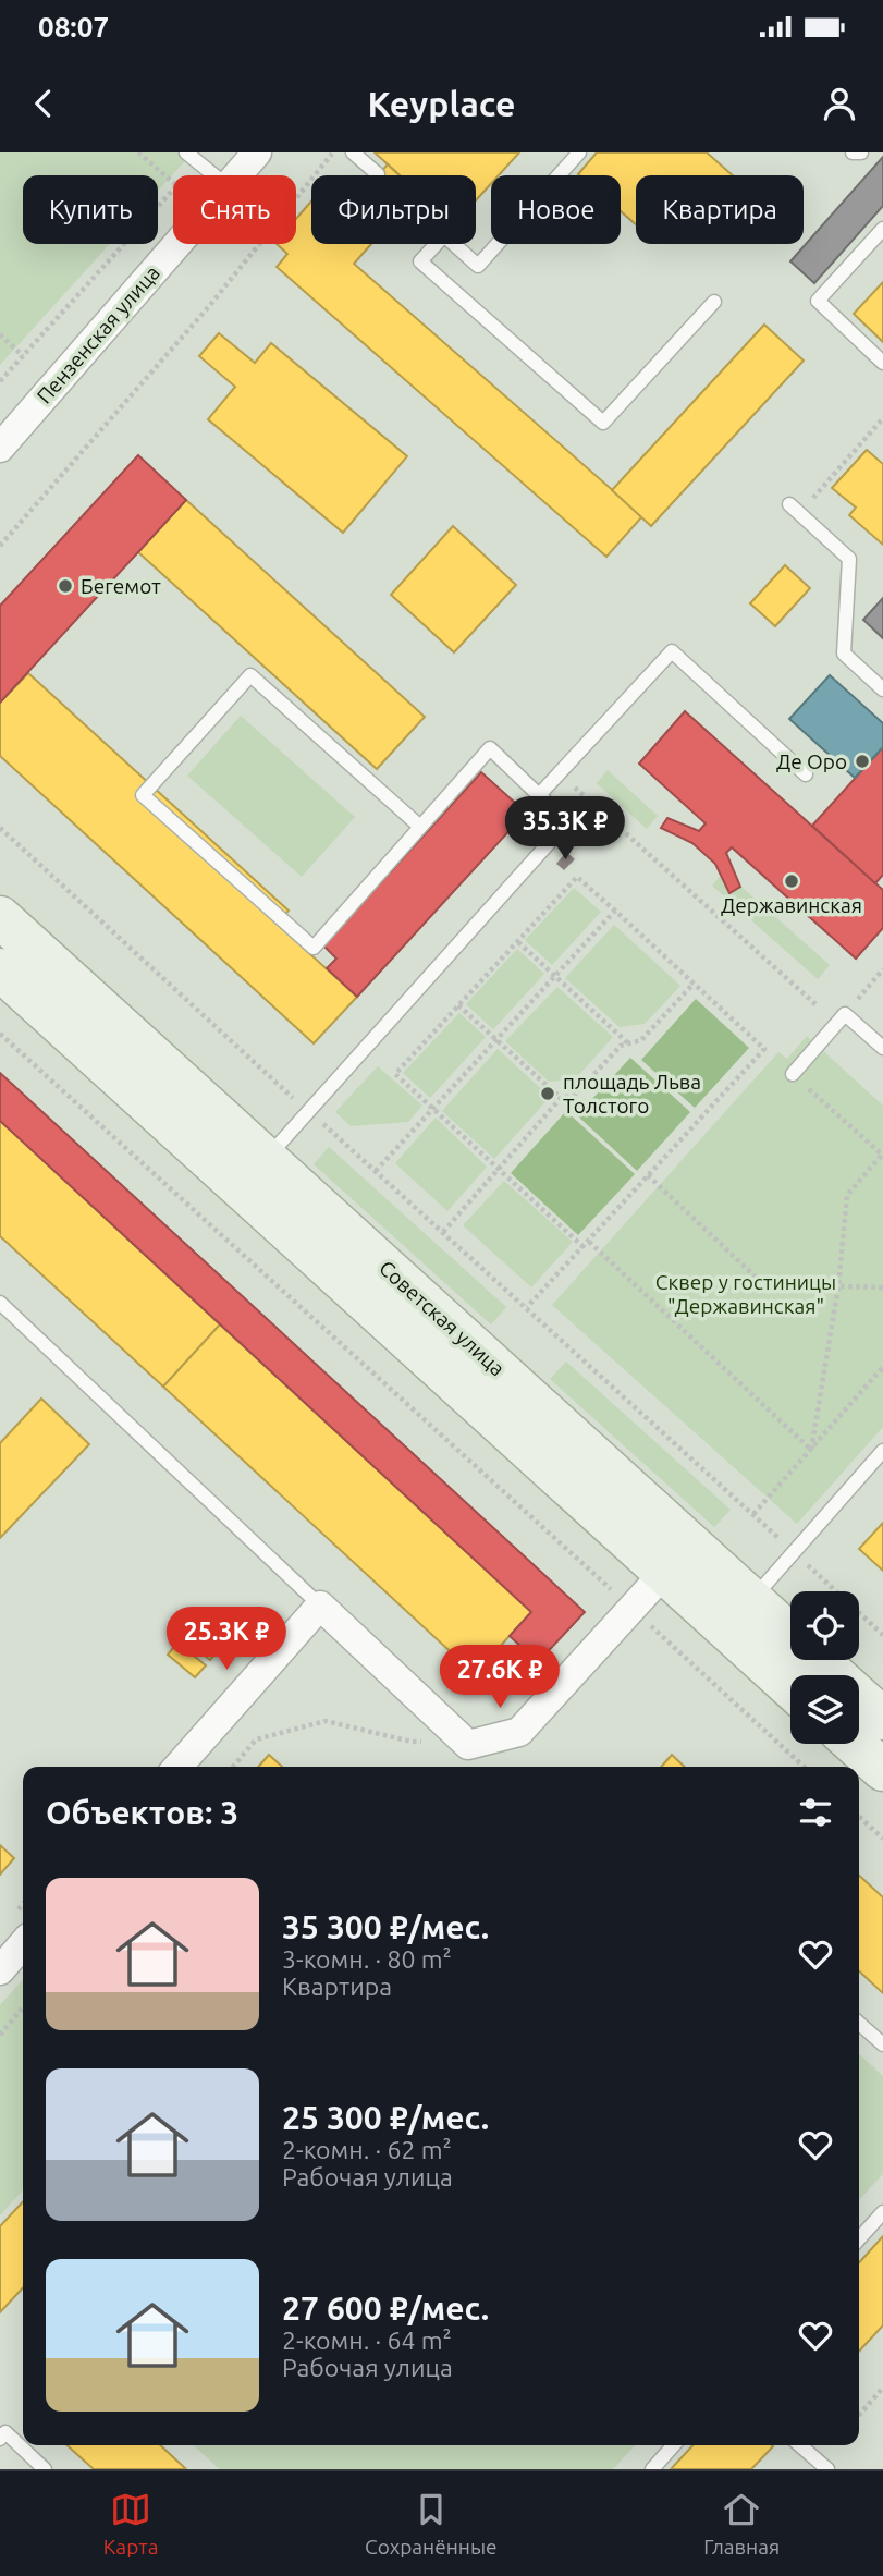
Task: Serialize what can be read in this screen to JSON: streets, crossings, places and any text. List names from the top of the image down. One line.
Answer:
{"streets":{"main road":["Советская улица"],"street":["Пензенская улица"]},"parks":["Сквер у гостиницы \"Державинская\""],"places":["Бегемот","Де Оро","Державинская","площадь Льва Толстого"],"page":{"status":"08:07","header":"Keyplace","chip":["Купить","Снять","Фильтры","Новое","Квартира"],"price":["35.3K ₽","25.3K ₽","27.6K ₽"],"heading":"Объектов: 3","list":[{"name":"35 300 ₽/мес.","note":"3-комн. · 80 m² · Квартира"},{"name":"25 300 ₽/мес.","note":"2-комн. · 62 m² · Рабочая улица"},{"name":"27 600 ₽/мес.","note":"2-комн. · 64 m² · Рабочая улица"}],"tabs":["Карта","Сохранённые","Главная"]}}
